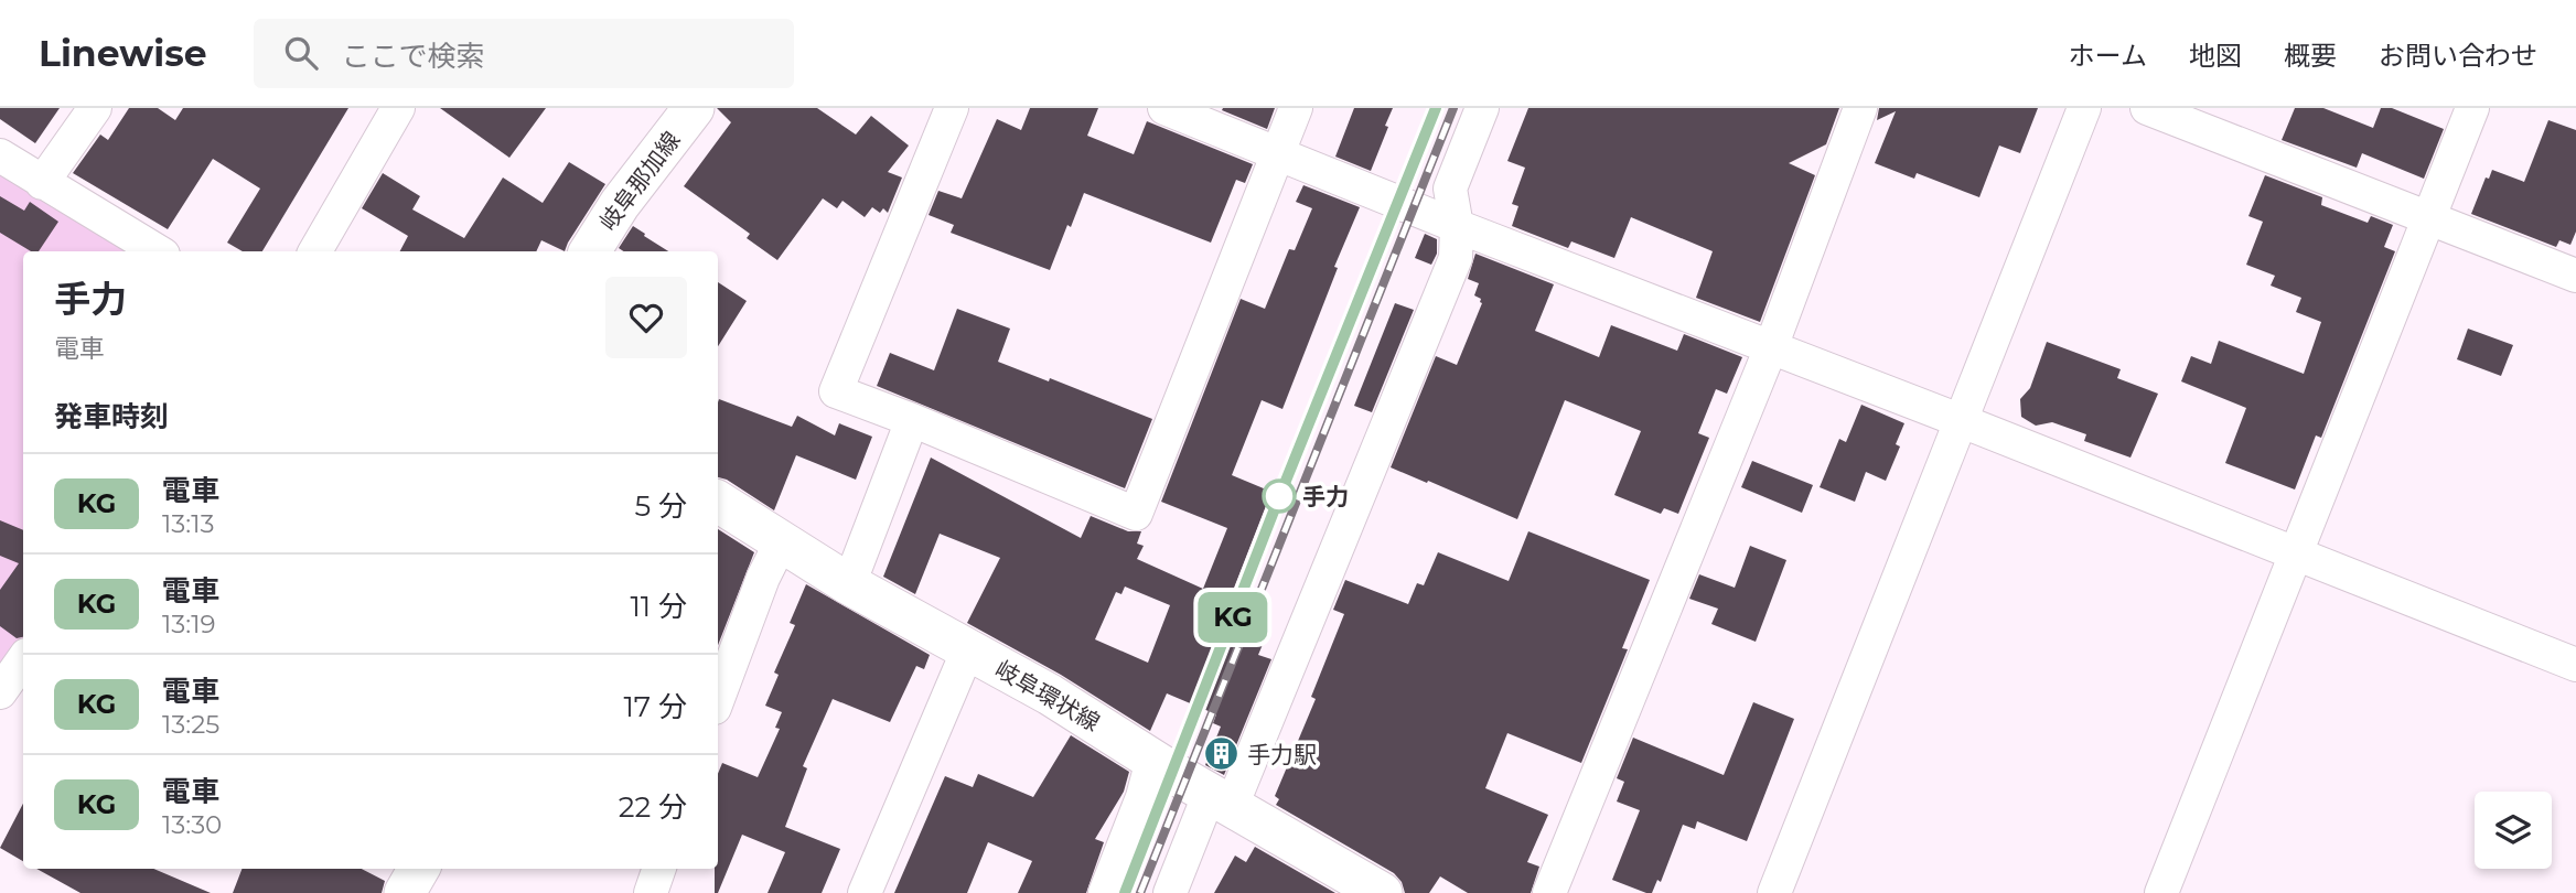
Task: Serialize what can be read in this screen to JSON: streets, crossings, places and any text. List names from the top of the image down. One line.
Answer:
{"streets":{"main road":["岐阜那加線","岐阜環状線"]},"places":{"other":["手力"],"building":["手力駅"]},"page":{"header":"Linewise","search":"ここで検索","nav":["ホーム","地図","概要","お問い合わせ"],"on_map":"KG","heading":[["手力","電車"],"発車時刻"],"list":[{"mark":"KG","name":"電車","note":"13:13","value":"5 分"},{"mark":"KG","name":"電車","note":"13:19","value":"11 分"},{"mark":"KG","name":"電車","note":"13:25","value":"17 分"},{"mark":"KG","name":"電車","note":"13:30","value":"22 分"}]}}
